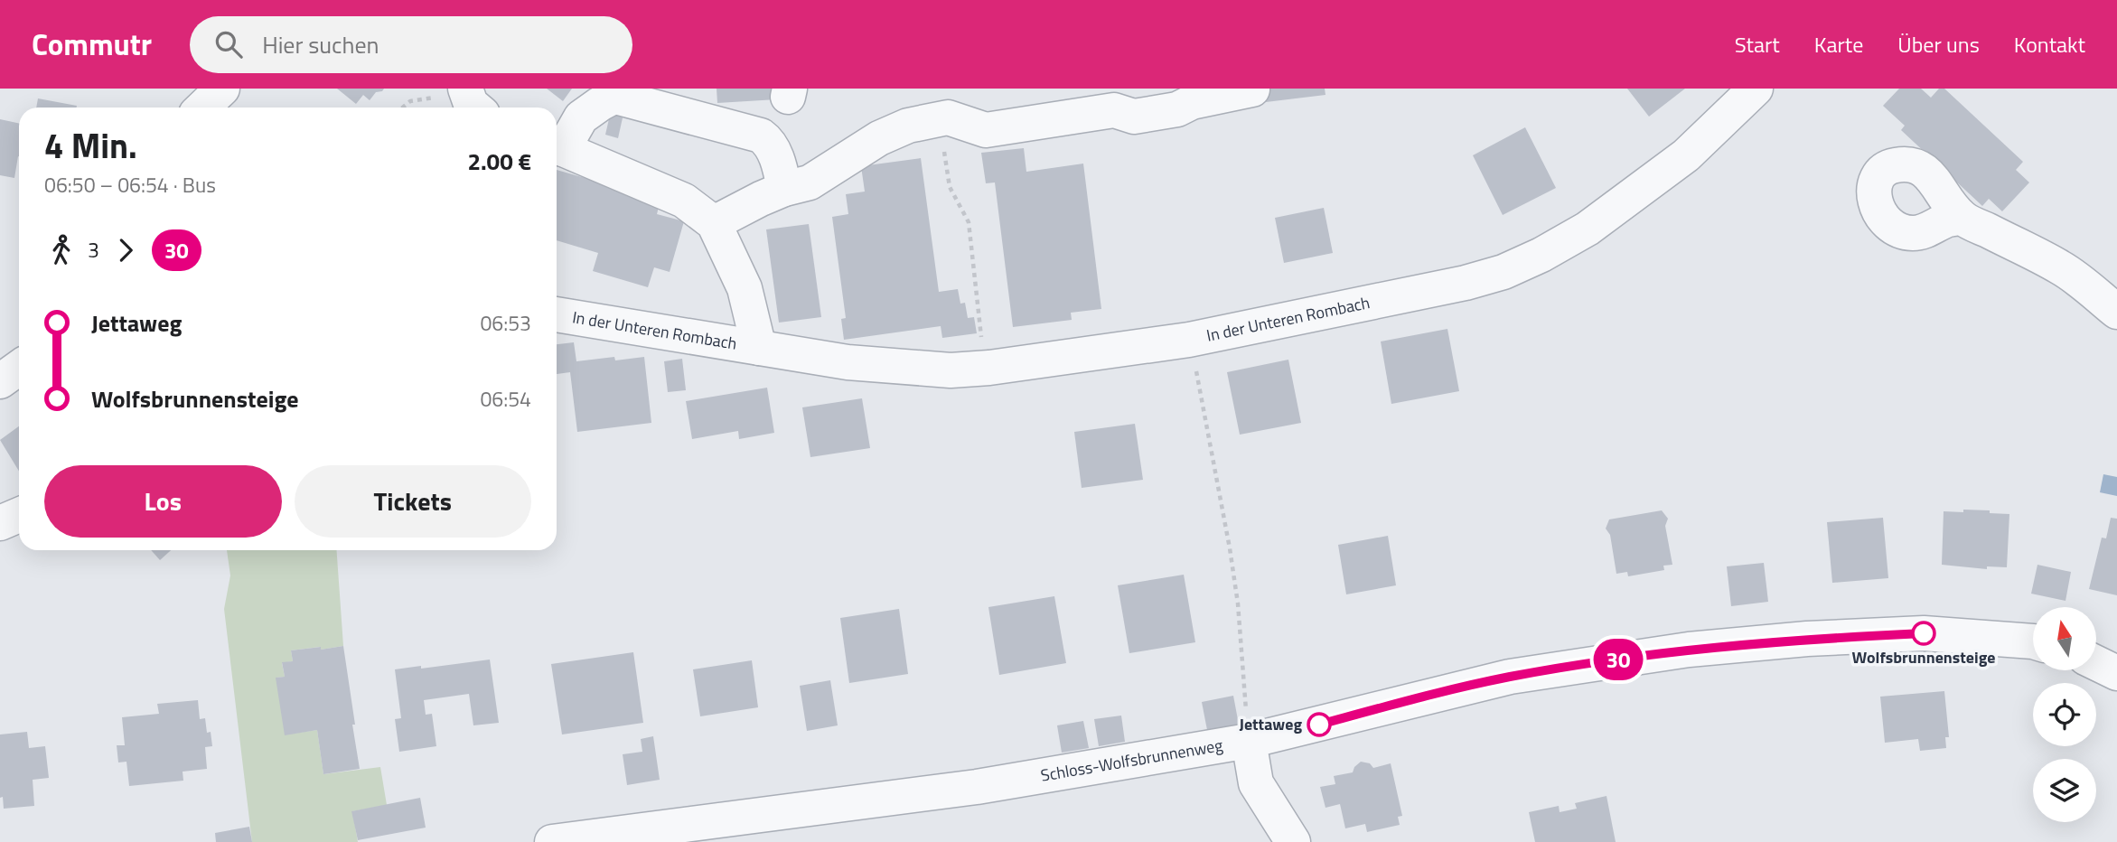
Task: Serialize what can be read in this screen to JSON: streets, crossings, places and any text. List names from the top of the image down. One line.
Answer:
{"streets":{"street":["In der Unteren Rombach","Schloss-Wolfsbrunnenweg"]},"places":["Wolfsbrunnensteige","Jettaweg"],"lines":["bus line 30"],"north":"top","page":{"header":"Commutr","search":"Hier suchen","nav":["Start","Karte","Über uns","Kontakt"],"on_map":"30","heading":["4 Min.","06:50 – 06:54 · Bus","2.00 €"],"legs":["3","30"],"list":[{"name":"Jettaweg","value":"06:53"},{"name":"Wolfsbrunnensteige","value":"06:54"}],"buttons":["Los","Tickets"]}}
